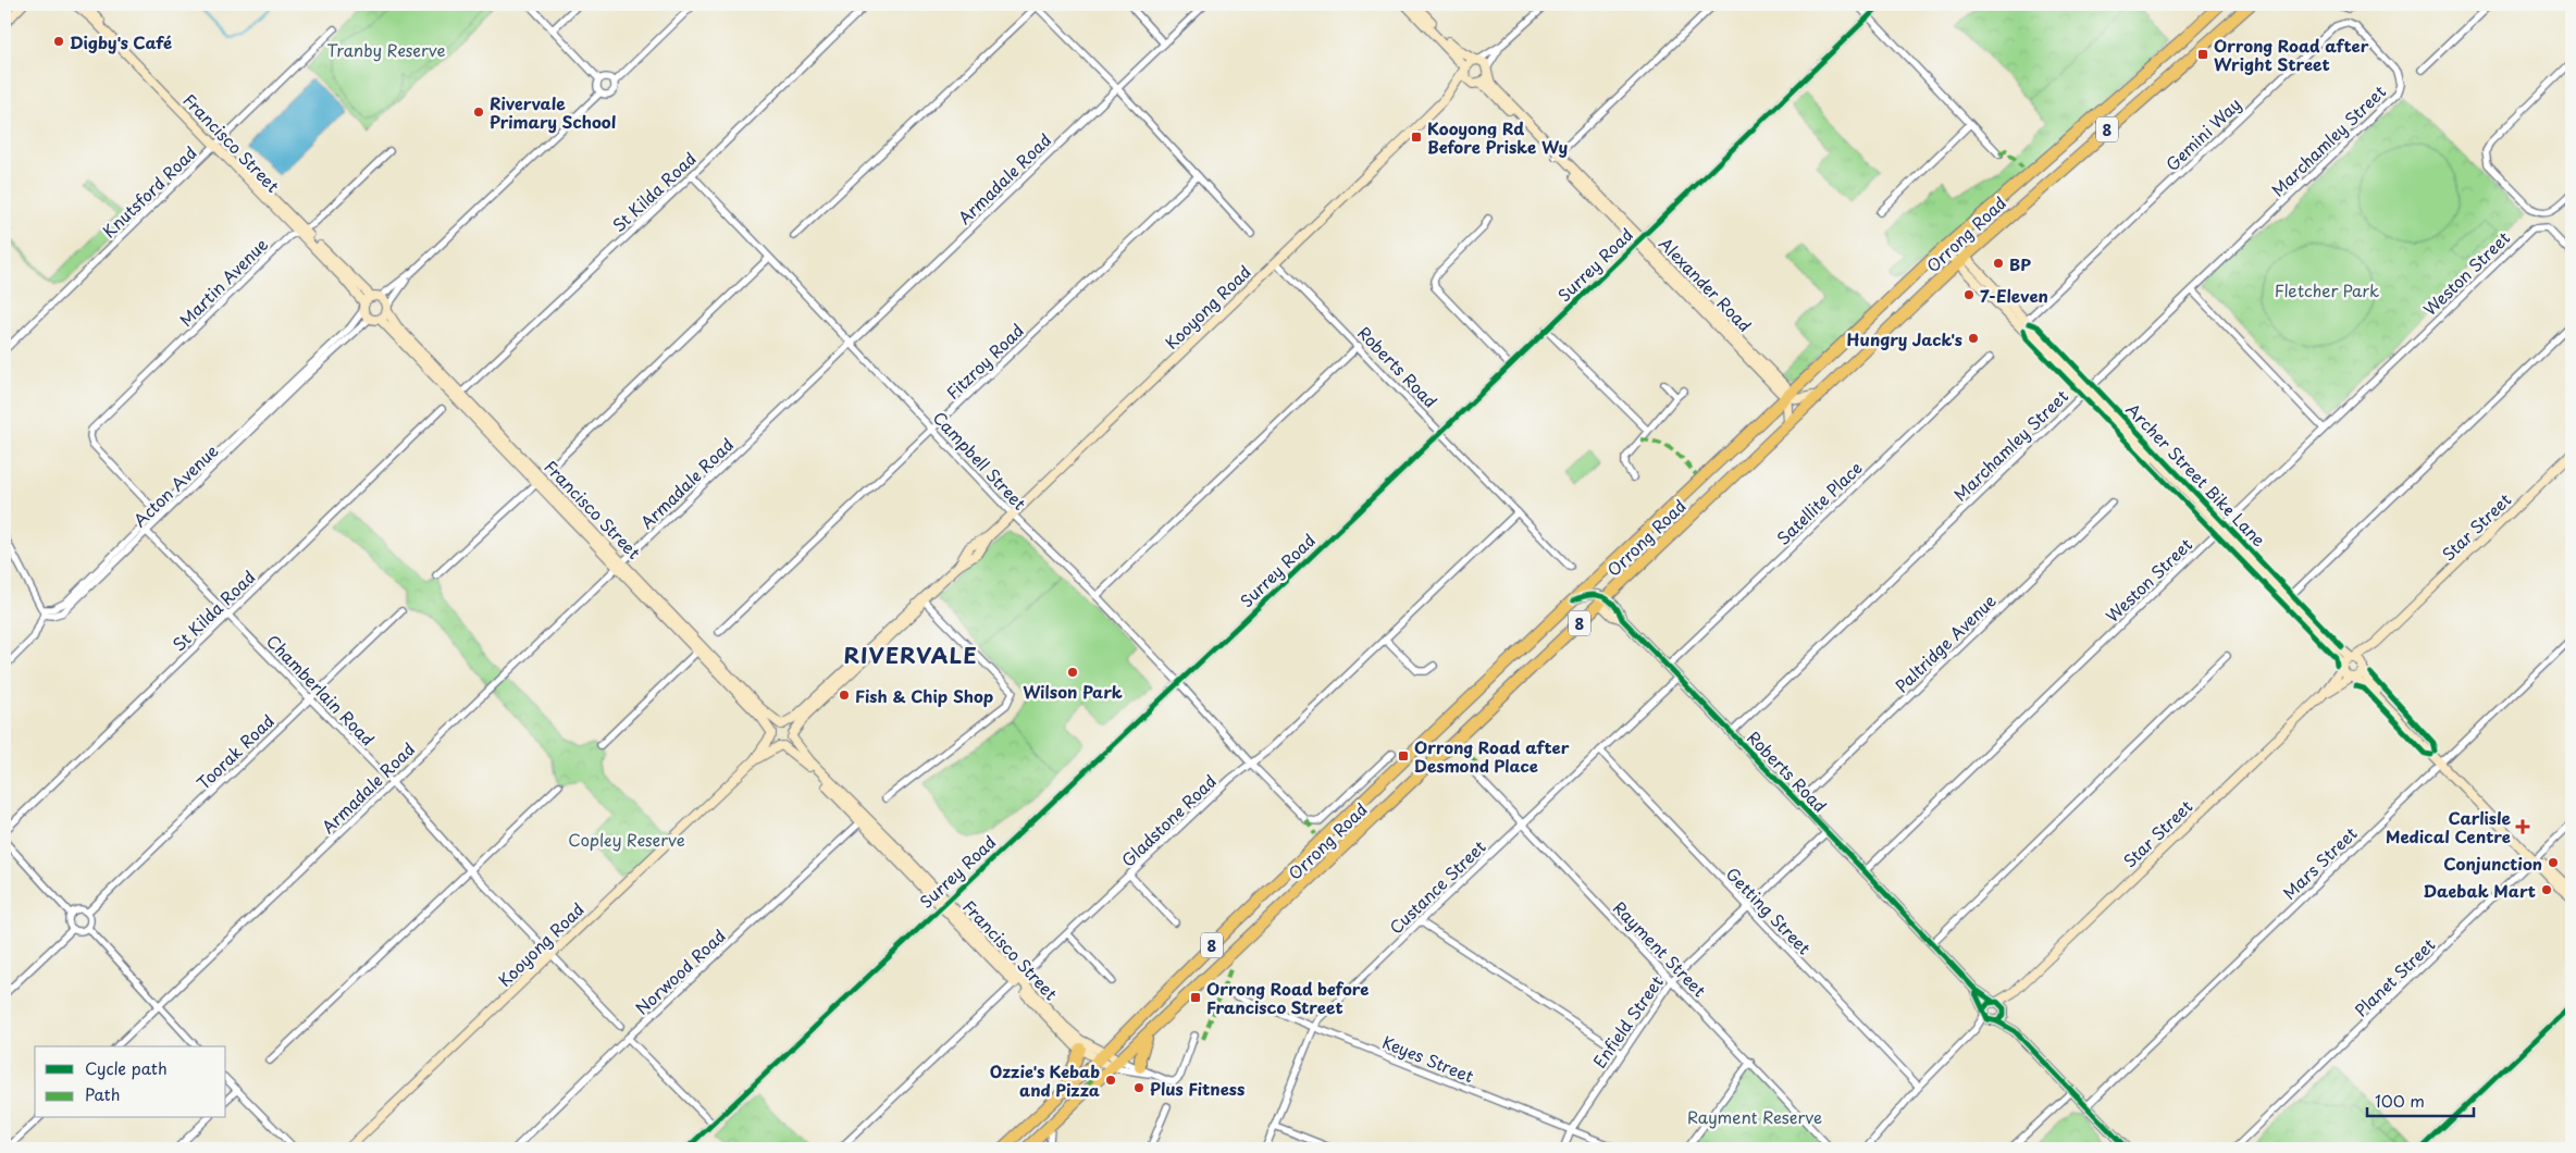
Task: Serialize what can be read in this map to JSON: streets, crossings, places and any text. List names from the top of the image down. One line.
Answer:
{"streets":{"highway":["8","Orrong Road"],"street":["Gemini Way","Marchamley Street","Francisco Street","Armadale Road","Knutsford Road","St Kilda Road","Surrey Road","Weston Street","Martin Avenue","Alexander Road","Kooyong Road","Fitzroy Road","Roberts Road","Campbell Street","Acton Avenue","Satellite Place","Star Street","Paltridge Avenue","Chamberlain Road","Toorak Road","Gladstone Road","Mars Street","Custance Street","Getting Street","Rayment Street","Norwood Road","Planet Street","Enfield Street","Keyes Street"],"cycle path":["Archer Street Bike Lane"]},"crossings":[["Gemini Way","Marchamley Street"],["Marchamley Street","Roberts Road"],["Francisco Street","Armadale Road"],["Francisco Street","Knutsford Road"],["Francisco Street","St Kilda Road"],["Francisco Street","Orrong Road"],["Francisco Street","Surrey Road"],["Francisco Street","Martin Avenue"],["Francisco Street","Kooyong Road"],["Francisco Street","Acton Avenue"],["Francisco Street","Gladstone Road"],["Francisco Street","Norwood Road"],["Armadale Road","Campbell Street"],["Armadale Road","Chamberlain Road"],["St Kilda Road","Campbell Street"],["St Kilda Road","Chamberlain Road"],["Orrong Road","Alexander Road"],["Orrong Road","Roberts Road"],["Surrey Road","Alexander Road"],["Surrey Road","Roberts Road"],["Surrey Road","Campbell Street"],["Weston Street","Roberts Road"],["Martin Avenue","Acton Avenue"],["Alexander Road","Kooyong Road"],["Kooyong Road","Roberts Road"],["Kooyong Road","Campbell Street"],["Kooyong Road","Chamberlain Road"],["Fitzroy Road","Campbell Street"],["Roberts Road","Satellite Place"],["Roberts Road","Star Street"],["Roberts Road","Paltridge Avenue"],["Roberts Road","Gladstone Road"],["Roberts Road","Custance Street"],["Roberts Road","Enfield Street"],["Campbell Street","Gladstone Road"],["Acton Avenue","Chamberlain Road"],["Chamberlain Road","Toorak Road"],["Custance Street","Getting Street"],["Custance Street","Rayment Street"],["Custance Street","Keyes Street"],["Getting Street","Enfield Street"],["Rayment Street","Enfield Street"],["Enfield Street","Keyes Street"]],"districts":["RIVERVALE"],"parks":["Tranby Reserve","Fletcher Park","Copley Reserve","Rayment Reserve"],"places":{"other":["Digby's Café","Rivervale Primary School","BP","7-Eleven","Hungry Jack's","Wilson Park","Fish & Chip Shop","Conjunction","Daebak Mart","Ozzie's Kebab and Pizza","Plus Fitness"],"transit":["Orrong Road after Wright Street","Kooyong Rd Before Priske Wy","Orrong Road after Desmond Place","Orrong Road before Francisco Street"],"health":["Carlisle Medical Centre"]},"legend":["Cycle path","Path"],"scale_bar":"100 m"}
